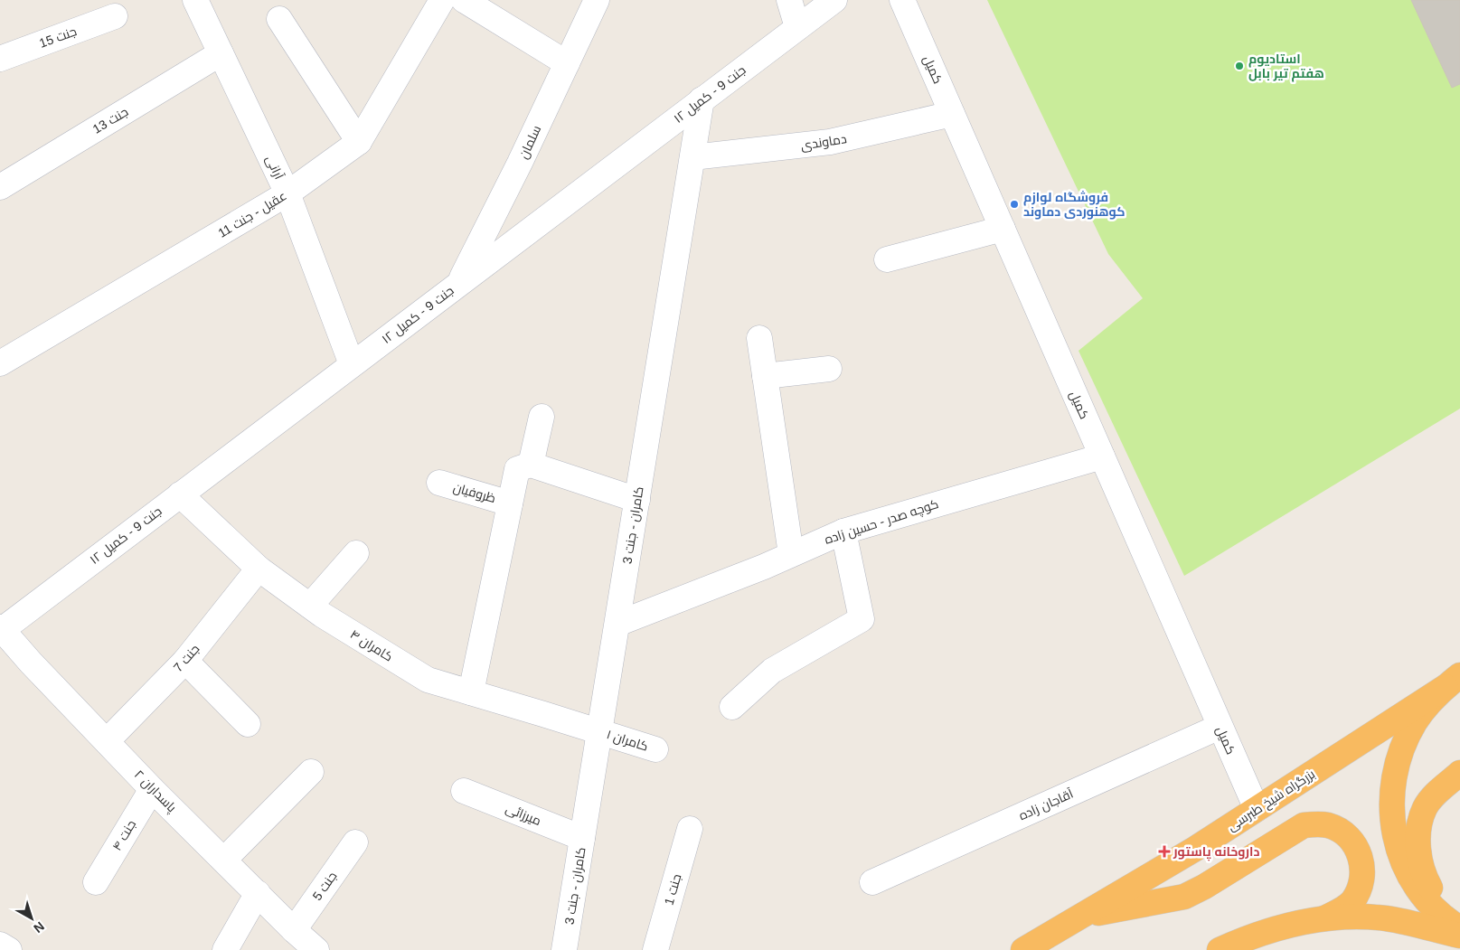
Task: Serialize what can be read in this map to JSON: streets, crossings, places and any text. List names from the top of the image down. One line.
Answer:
{"streets":{"highway":["بزرگراه شیخ طبرسی"],"street":["جنت 15","کمیل","جنت 9 - کمیل ۱۲","جنت 13","سلمان","دماوندی","آرانی","عقیل - جنت 11","ظروفیان","کوچه صدر - حسین زاده","کامران - جنت 3","کامران ۴","جنت 7","کامران ۱","پاسداران ۲","آقاجان زاده","میرزائی","جنت ۴","جنت 5","جنت 1"]},"crossings":[["کمیل","دماوندی"],["کمیل","کوچه صدر - حسین زاده"],["کمیل","بزرگراه شیخ طبرسی"],["کمیل","آقاجان زاده"],["جنت 9 - کمیل ۱۲","سلمان"],["جنت 9 - کمیل ۱۲","آرانی"],["جنت 9 - کمیل ۱۲","کامران - جنت 3"],["جنت 9 - کمیل ۱۲","کامران ۴"],["جنت 9 - کمیل ۱۲","پاسداران ۲"],["جنت 13","آرانی"],["دماوندی","کامران - جنت 3"],["آرانی","عقیل - جنت 11"],["کوچه صدر - حسین زاده","کامران - جنت 3"],["کامران - جنت 3","کامران ۴"],["کامران - جنت 3","کامران ۱"],["کامران - جنت 3","میرزائی"],["کامران ۴","جنت 7"],["کامران ۴","کامران ۱"],["جنت 7","پاسداران ۲"],["پاسداران ۲","جنت ۴"],["پاسداران ۲","جنت 5"]],"places":{"other":["استادیوم هفتم تیر بابل","فروشگاه لوازم کوهنوردی دماوند"],"health":["داروخانه پاستور"]},"north":"bottom right"}
